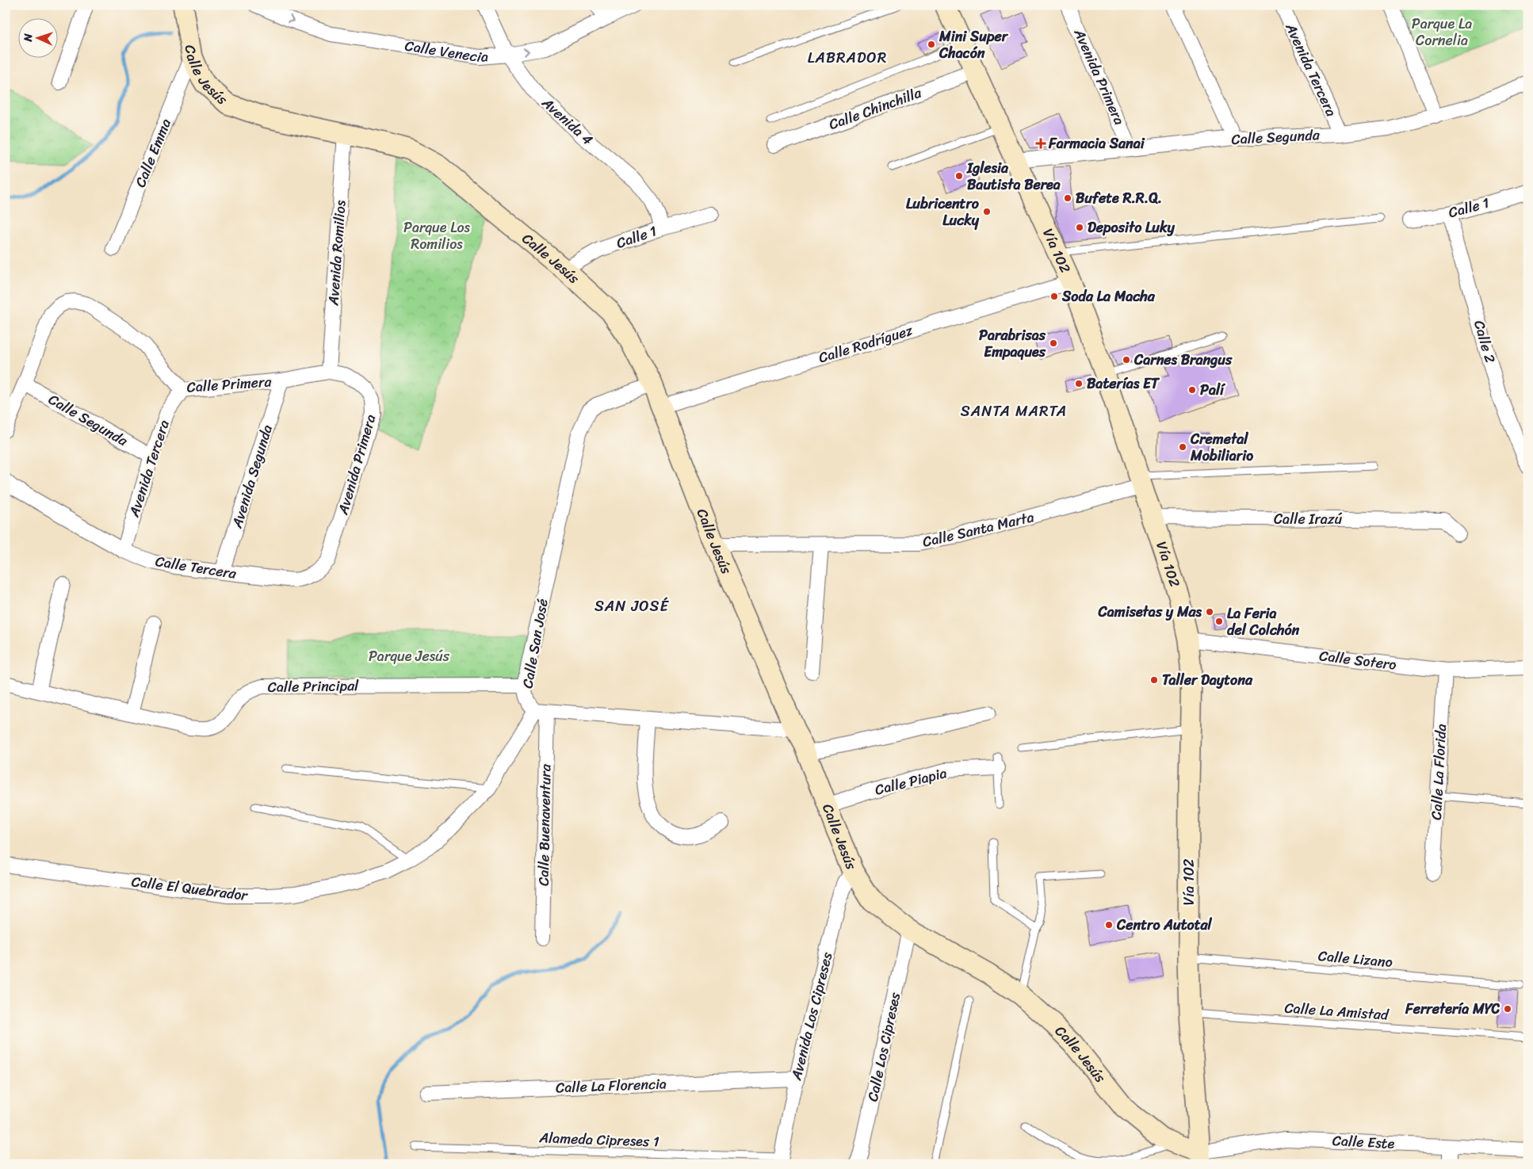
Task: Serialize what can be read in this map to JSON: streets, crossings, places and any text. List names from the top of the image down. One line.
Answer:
{"streets":{"street":["Calle Venecia","Avenida Tercera","Calle Jesús","Avenida Primera","Calle Chinchilla","Avenida 4","Calle Segunda","Calle Emma","Calle 1","Vía 102","Avenida Romilios","Calle 2","Calle Rodríguez","Calle Primera","Avenida Segunda","Calle Irazú","Calle Santa Marta","Calle Tercera","Calle San José","Calle Sotero","Calle Principal","Calle La Florida","Calle Piapia","Calle Buenaventura","Calle El Quebrador","Avenida Los Cipreses","Calle Los Cipreses","Calle La Florencia","Calle Este"],"lane":["Calle Lizano","Calle La Amistad","Alameda Cipreses 1"]},"crossings":[["Calle Venecia","Avenida 4"],["Avenida Tercera","Calle Segunda"],["Avenida Tercera","Calle Primera"],["Avenida Tercera","Calle Tercera"],["Calle Jesús","Calle Emma"],["Calle Jesús","Calle 1"],["Calle Jesús","Vía 102"],["Calle Jesús","Avenida Romilios"],["Calle Jesús","Calle Rodríguez"],["Calle Jesús","Calle Santa Marta"],["Calle Jesús","Calle San José"],["Calle Jesús","Calle Piapia"],["Calle Jesús","Avenida Los Cipreses"],["Calle Jesús","Calle Los Cipreses"],["Calle Jesús","Calle Este"],["Avenida Primera","Calle Segunda"],["Avenida Primera","Avenida Romilios"],["Avenida Primera","Calle Primera"],["Avenida Primera","Calle Tercera"],["Calle Chinchilla","Vía 102"],["Avenida 4","Calle 1"],["Calle Segunda","Vía 102"],["Calle Segunda","Calle Primera"],["Calle 1","Calle 2"],["Vía 102","Calle Rodríguez"],["Vía 102","Calle Irazú"],["Vía 102","Calle Santa Marta"],["Vía 102","Calle Sotero"],["Vía 102","Calle Lizano"],["Vía 102","Calle La Amistad"],["Vía 102","Calle Este"],["Avenida Romilios","Calle Primera"],["Calle Primera","Avenida Segunda"],["Avenida Segunda","Calle Tercera"],["Calle San José","Calle Principal"],["Calle San José","Calle Buenaventura"],["Calle San José","Calle El Quebrador"],["Calle Sotero","Calle La Florida"],["Calle Buenaventura","Calle El Quebrador"],["Avenida Los Cipreses","Calle La Florencia"],["Avenida Los Cipreses","Alameda Cipreses 1"]],"one_way":["Calle Venecia"],"districts":["LABRADOR","SANTA MARTA","SAN JOSÉ"],"parks":["Parque La Cornelia","Parque Los Romilios","Parque Jesús"],"places":{"other":["Mini Super Chacón","Iglesia Bautista Berea","Bufete R.R.Q.","Lubricentro Lucky","Deposito Luky","Soda La Macha","Parabrisas Empaques","Carnes Brangus","Baterías ET","Palí","Cremetal Mobiliario","Camisetas y Mas","La Feria del Colchón","Taller Daytona","Centro Autotal","Ferretería MYC"],"health":["Farmacia Sanai"]},"north":"left"}
